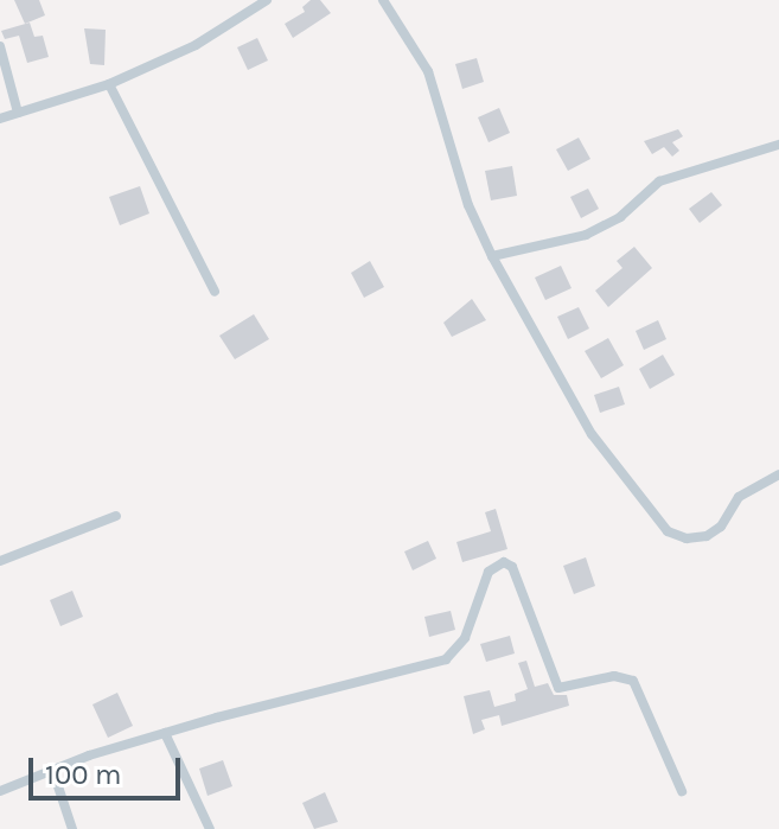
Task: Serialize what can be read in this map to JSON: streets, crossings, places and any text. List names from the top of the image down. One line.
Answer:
{"scale_bar":"100 m"}
